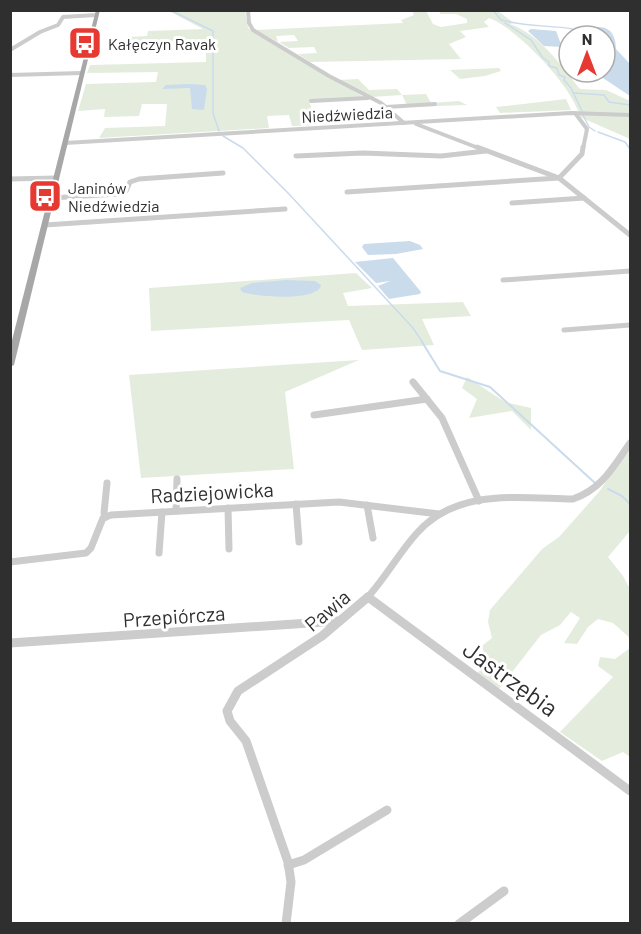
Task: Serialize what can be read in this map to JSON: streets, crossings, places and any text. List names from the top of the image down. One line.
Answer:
{"streets":{"street":["Niedźwiedzia","Radziejowicka","Pawia","Przepiórcza","Jastrzębia"]},"crossings":[["Radziejowicka","Pawia"],["Pawia","Przepiórcza"],["Pawia","Jastrzębia"]],"places":{"bus stop":["Kałęczyn Ravak","Janinów Niedźwiedzia"]},"north":"top"}
